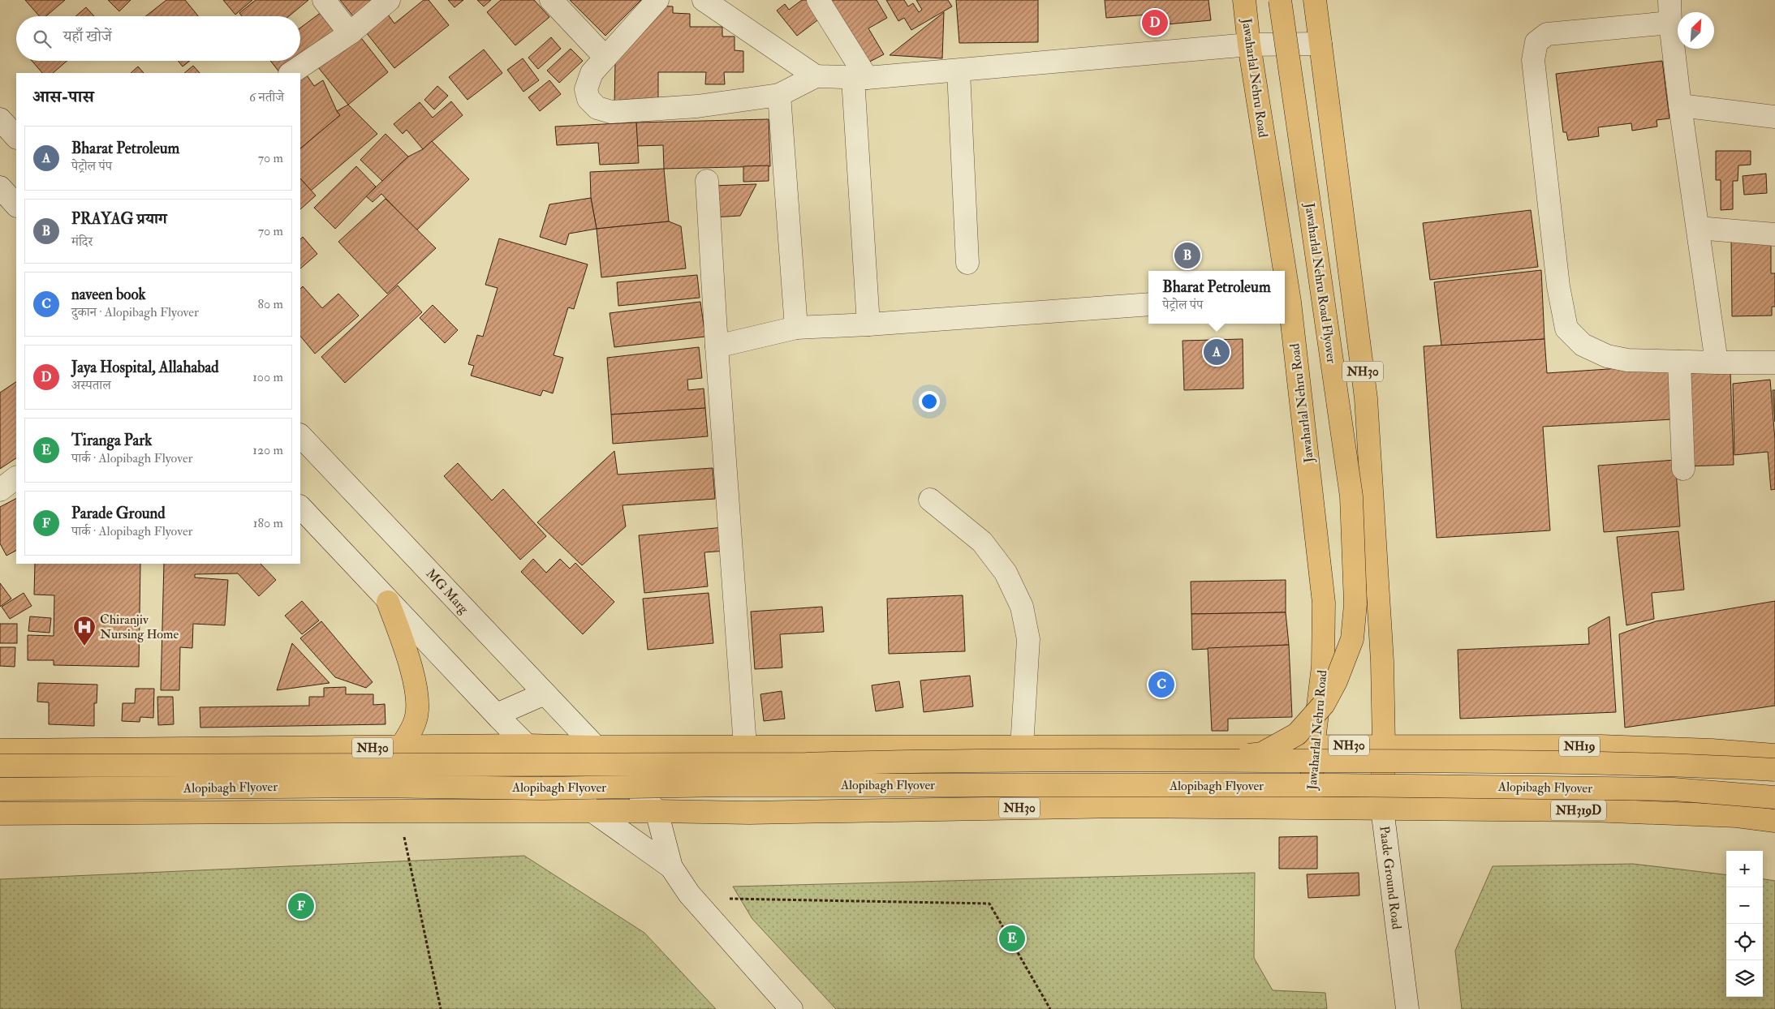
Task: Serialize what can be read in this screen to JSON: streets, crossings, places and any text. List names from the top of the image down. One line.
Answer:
{"streets":{"highway":["Jawaharlal Nehru Road","Jawaharlal Nehru Road Flyover","NH30","NH19","Alopibagh Flyover","NH319D","Paade Ground Road"],"street":["MG Marg"]},"crossings":[["Jawaharlal Nehru Road","NH30"],["Jawaharlal Nehru Road Flyover","Alopibagh Flyover"],["NH30","MG Marg"],["NH30","NH19"],["NH30","NH319D"],["NH30","Paade Ground Road"],["NH19","Paade Ground Road"],["NH319D","Paade Ground Road"]],"places":{"hospital":["Chiranjiv Nursing Home"]},"north":"top right","page":{"pins":["D","B","A","C","F","E"],"search":"यहाँ खोजें","heading":["आस-पास","6 नतीजे"],"list":[{"mark":"A","name":"Bharat Petroleum","note":"पेट्रोल पंप","value":"70 m"},{"mark":"B","name":"PRAYAG प्रयाग","note":"मंदिर","value":"70 m"},{"mark":"C","name":"naveen book","note":"दुकान · Alopibagh Flyover","value":"80 m"},{"mark":"D","name":"Jaya Hospital, Allahabad","note":"अस्पताल","value":"100 m"},{"mark":"E","name":"Tiranga Park","note":"पार्क · Alopibagh Flyover","value":"120 m"},{"mark":"F","name":"Parade Ground","note":"पार्क · Alopibagh Flyover","value":"180 m"}],"popup":["Bharat Petroleum","पेट्रोल पंप"],"map_buttons":["+","−"]}}
